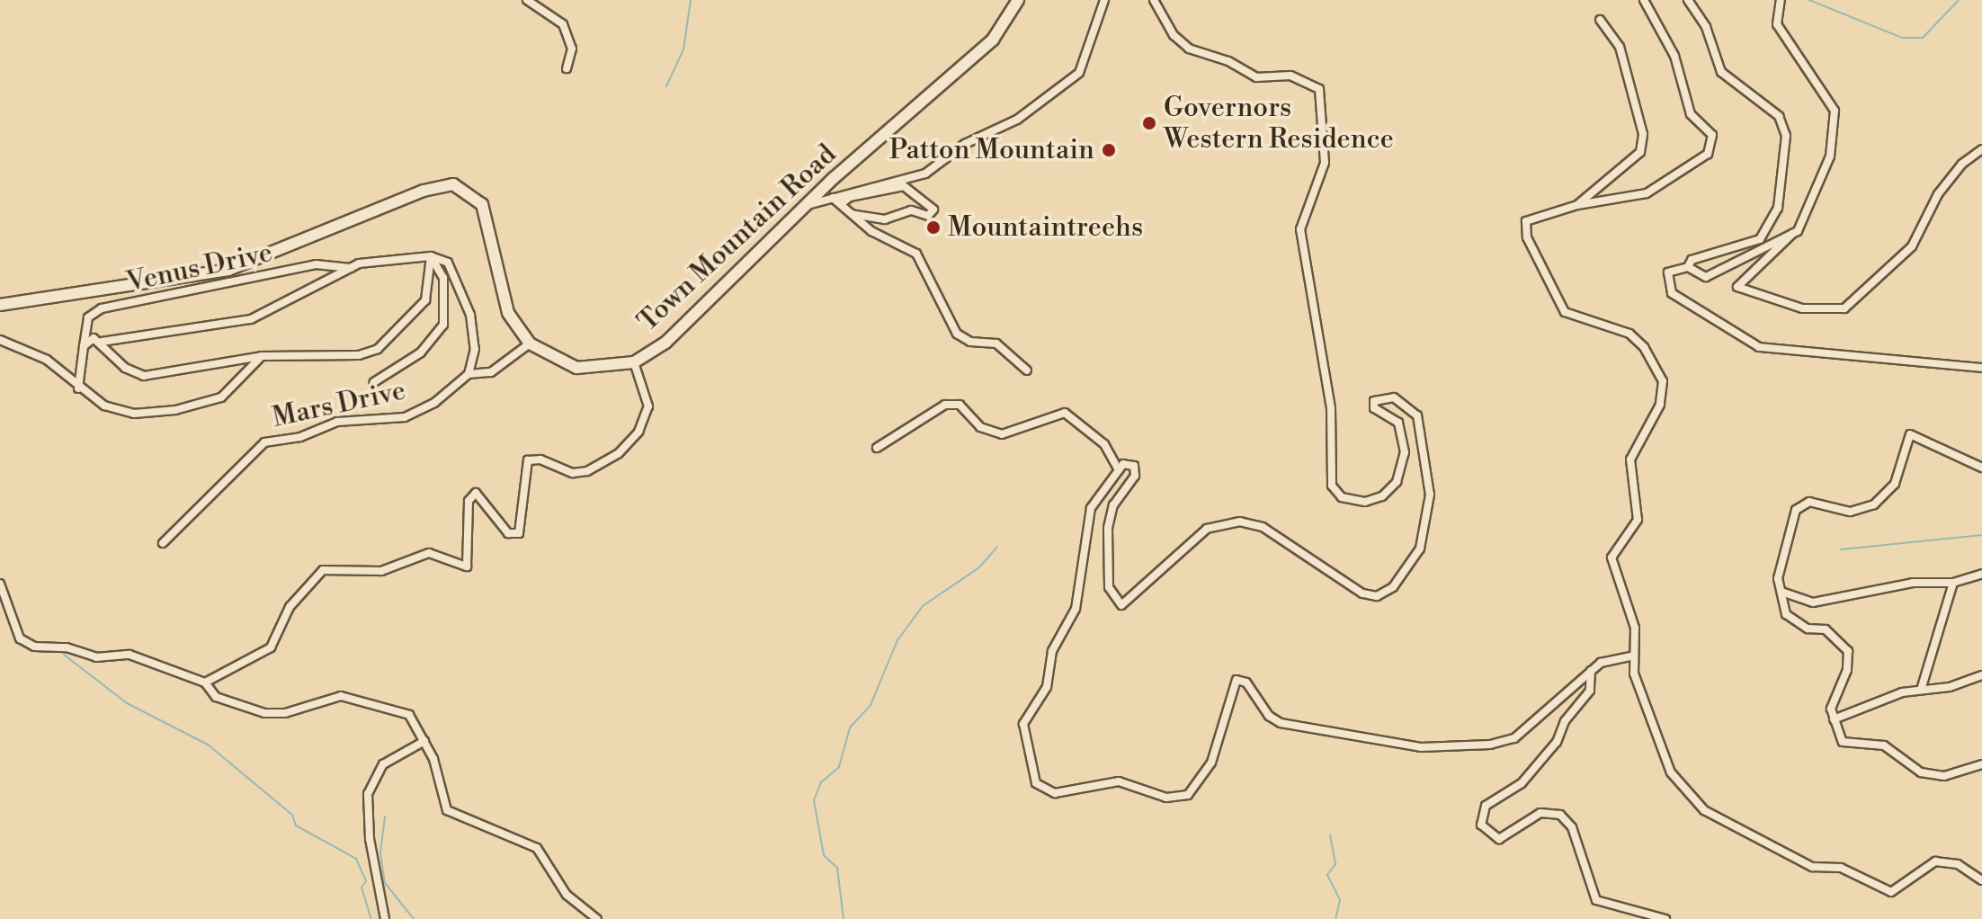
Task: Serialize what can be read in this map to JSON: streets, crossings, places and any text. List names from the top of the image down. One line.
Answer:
{"streets":{"main road":["Town Mountain Road"],"street":["Venus Drive","Mars Drive"]},"places":["Governors Western Residence","Patton Mountain","Mountaintreehs"]}
